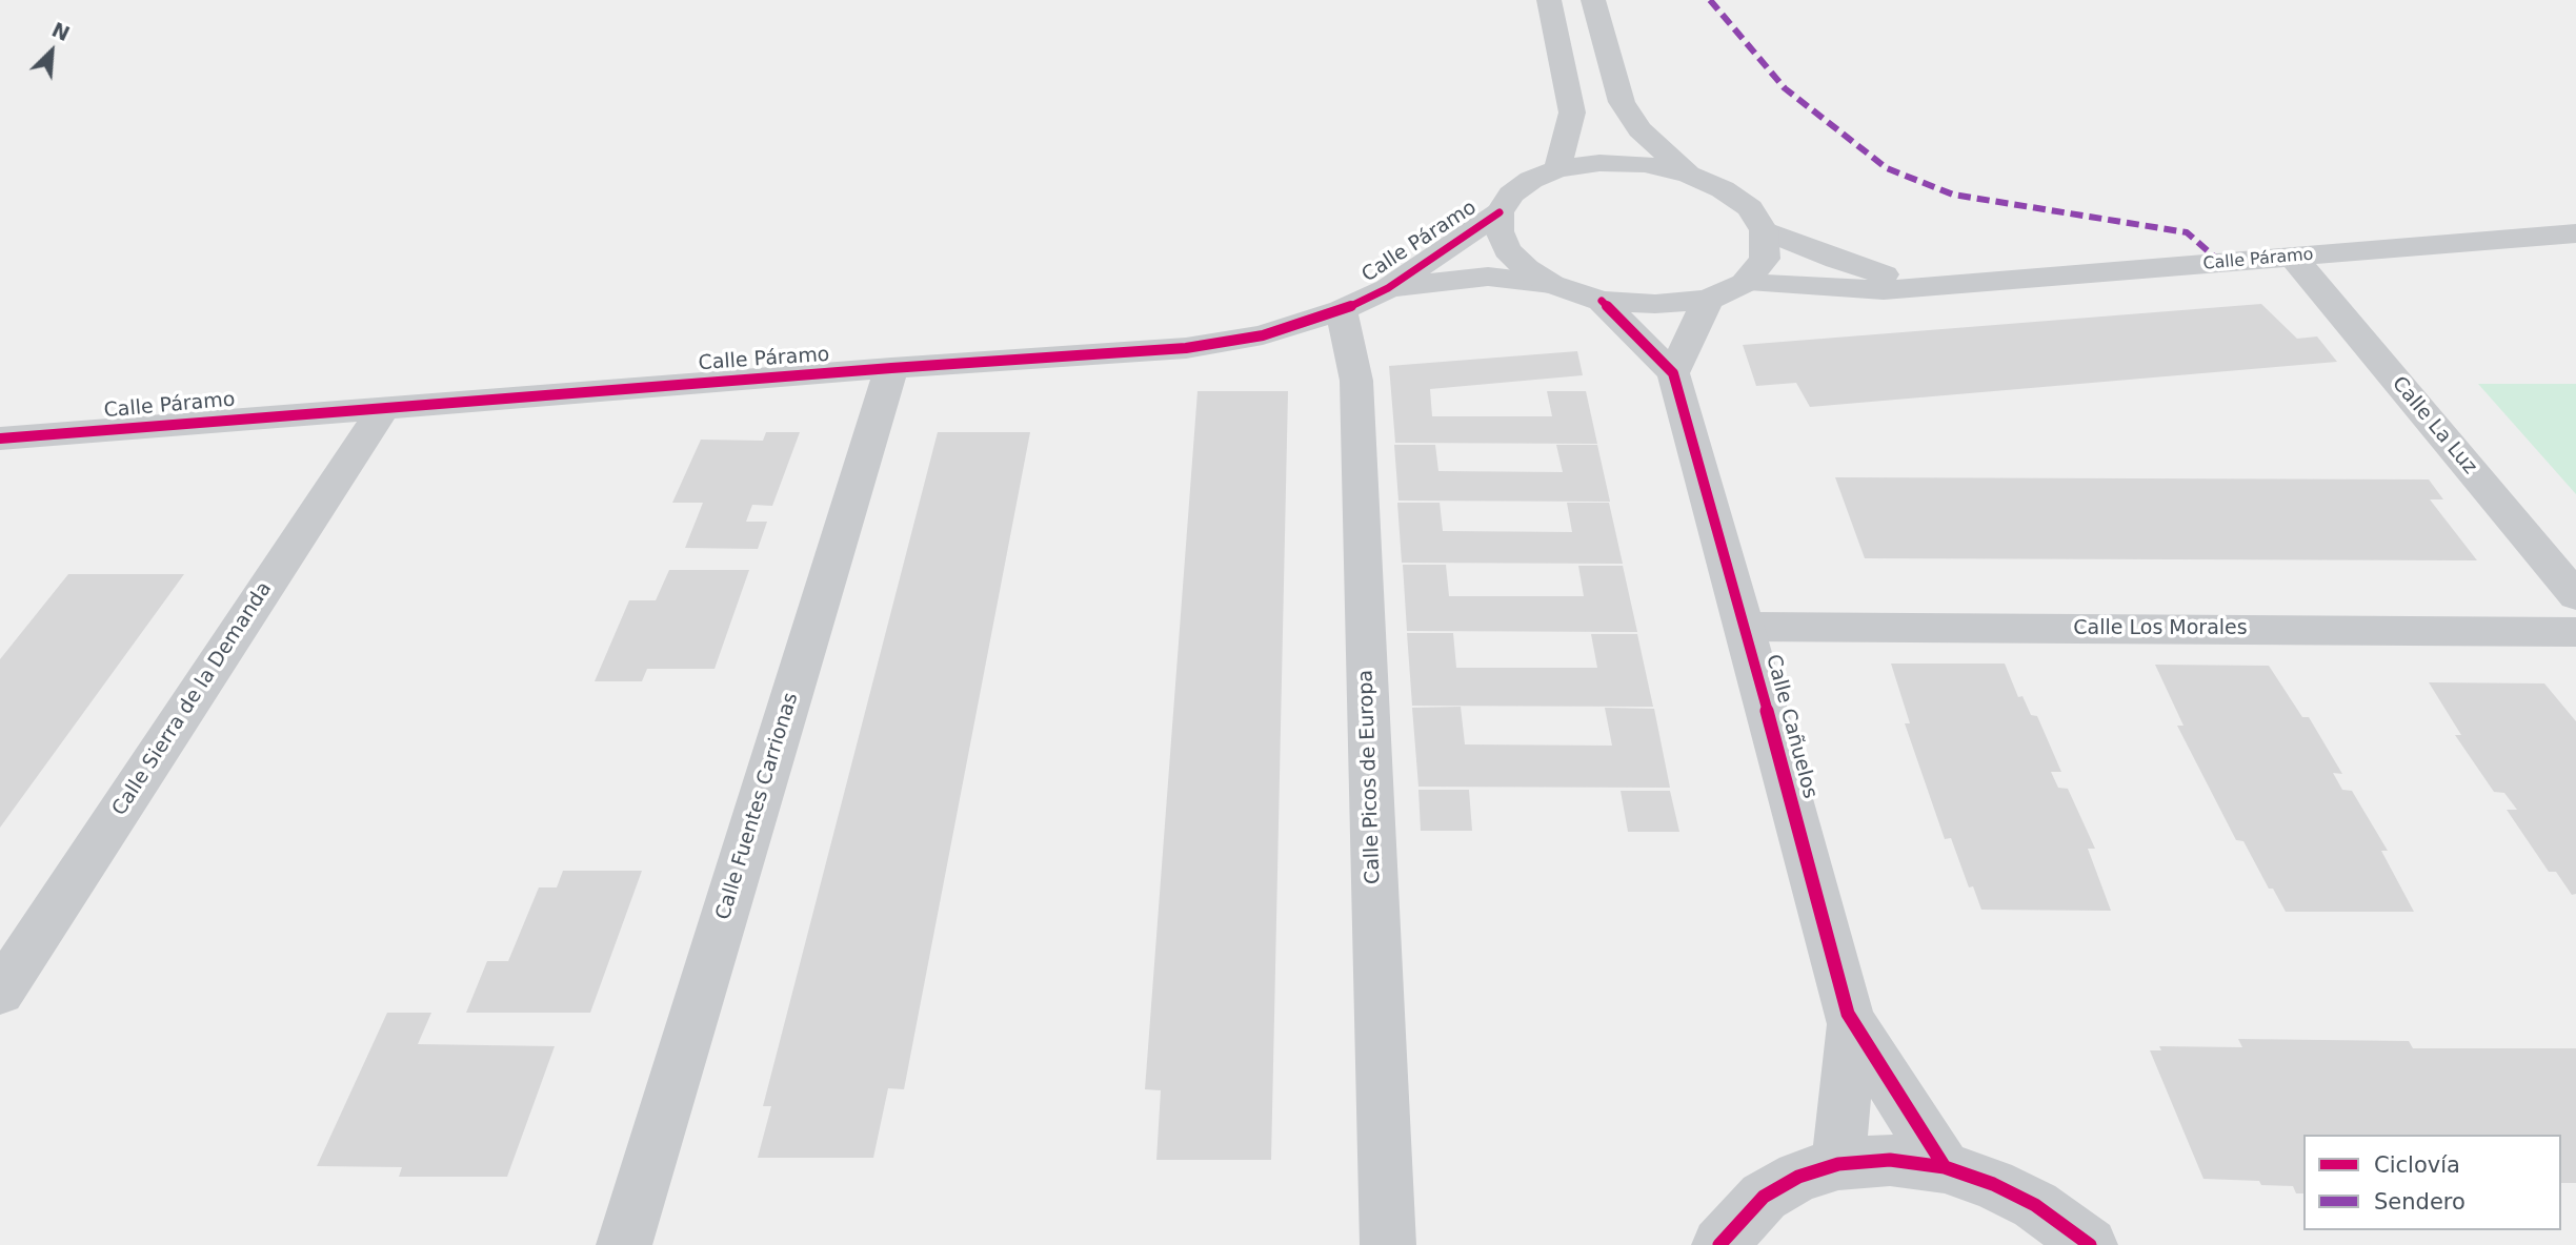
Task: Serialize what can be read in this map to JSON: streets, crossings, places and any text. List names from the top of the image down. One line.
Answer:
{"streets":{"street":["Calle Páramo","Calle La Luz","Calle Los Morales","Calle Sierra de la Demanda","Calle Cañuelos","Calle Picos de Europa","Calle Fuentes Carrionas"]},"crossings":[["Calle Páramo","Calle La Luz"],["Calle Páramo","Calle Sierra de la Demanda"],["Calle Páramo","Calle Picos de Europa"],["Calle Páramo","Calle Fuentes Carrionas"],["Calle Los Morales","Calle Cañuelos"]],"legend":["Ciclovía","Sendero"],"north":"top right"}
